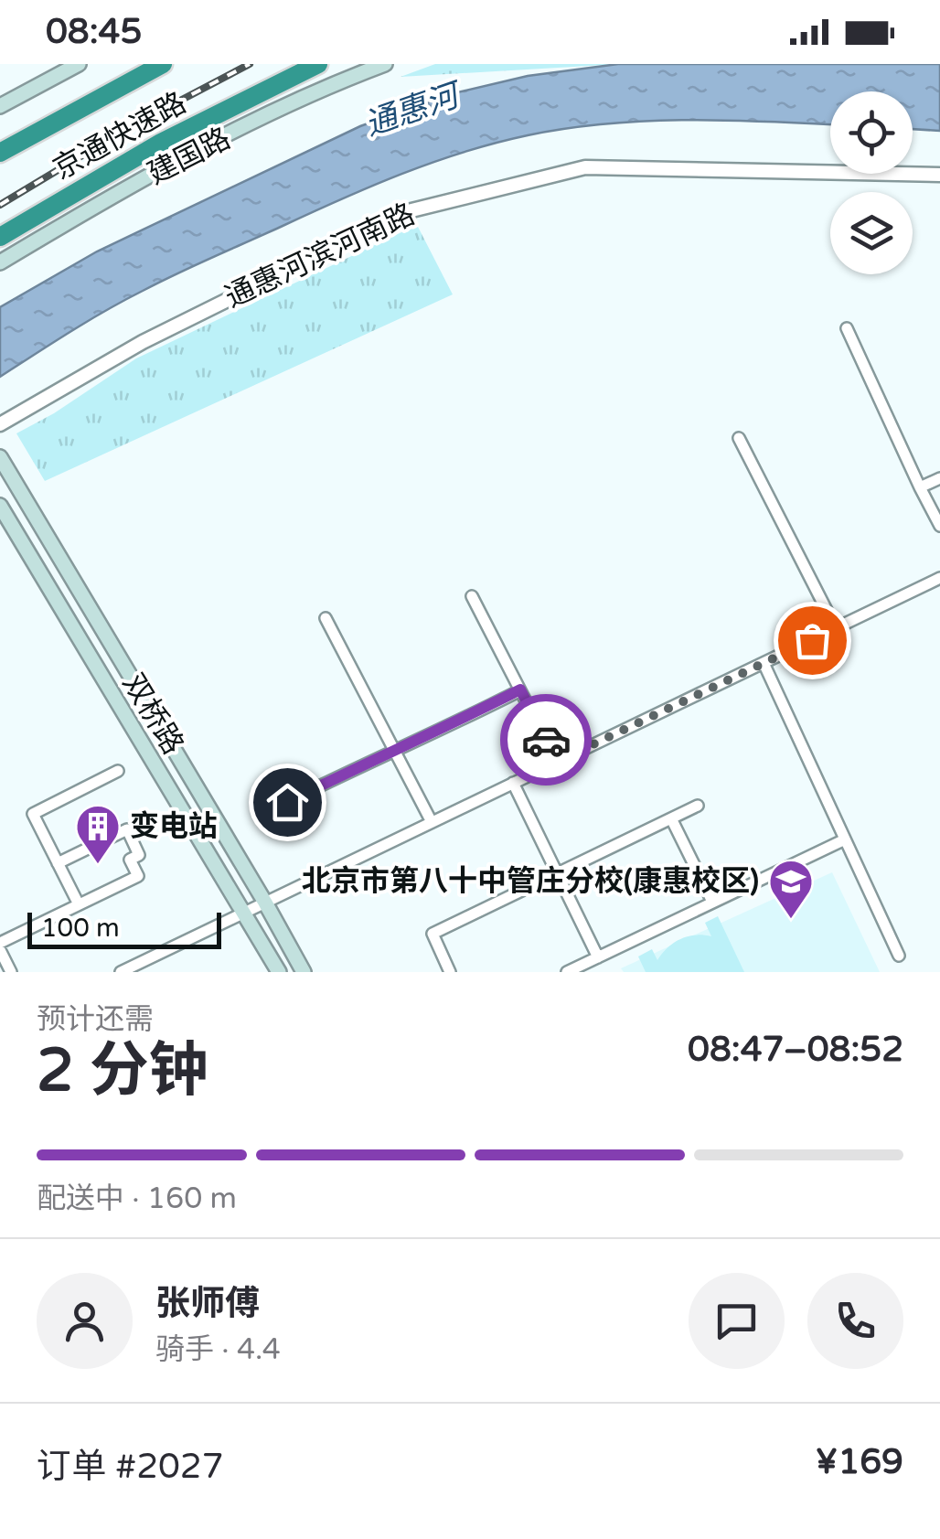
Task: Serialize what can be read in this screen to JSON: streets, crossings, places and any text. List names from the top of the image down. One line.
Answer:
{"streets":{"highway":["京通快速路"],"main road":["建国路","双桥路"],"street":["通惠河滨河南路"]},"water":["通惠河"],"places":{"building":["变电站"],"school or university":["北京市第八十中管庄分校(康惠校区)"]},"scale_bar":"100 m","page":{"status":"08:45","scale":"100 m","heading":["2 分钟","预计还需","08:47–08:52"],"panel":["张师傅","骑手 · 4.4","订单 #2027","¥169"],"bar":"配送中 · 160 m"}}
